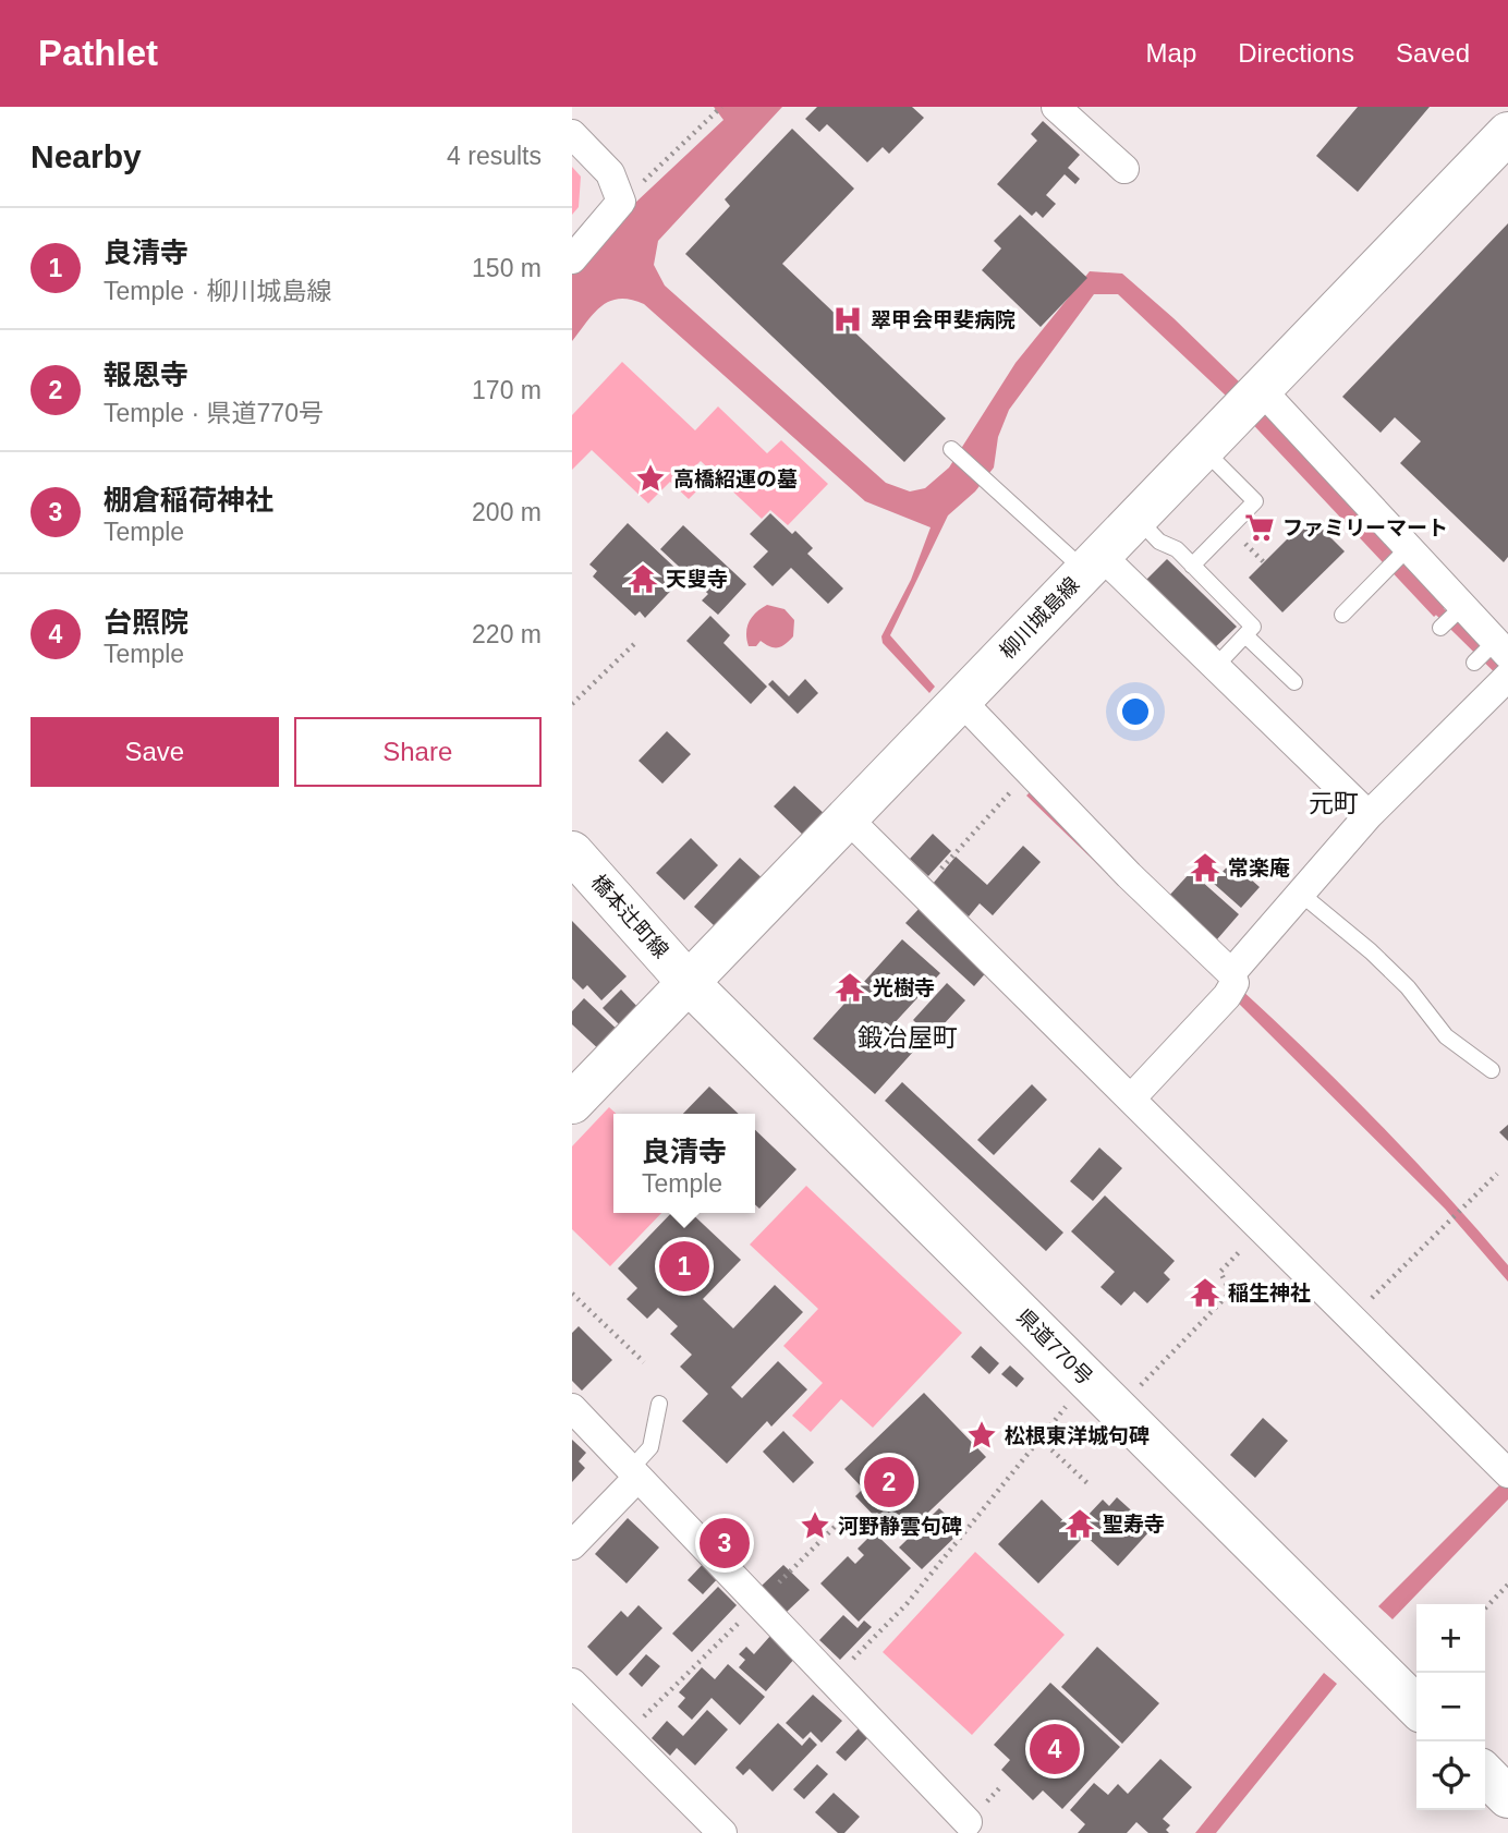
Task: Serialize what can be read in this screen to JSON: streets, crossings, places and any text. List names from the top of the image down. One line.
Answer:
{"streets":{"main road":["柳川城島線","橋本辻町線","県道770号"]},"crossings":[["柳川城島線","橋本辻町線"],["柳川城島線","県道770号"],["橋本辻町線","県道770号"]],"districts":["元町","鍛冶屋町"],"places":{"hospital":["翠甲会甲斐病院"],"place":["高橋紹運の墓","松根東洋城句碑","河野静雲句碑"],"supermarket":["ファミリーマート"],"temple":["天叟寺","常楽庵","光樹寺","稲生神社","聖寿寺"]},"page":{"header":"Pathlet","nav":["Map","Directions","Saved"],"heading":["Nearby","4 results"],"list":[{"mark":"1","name":"良清寺","note":"Temple · 柳川城島線","value":"150 m"},{"mark":"2","name":"報恩寺","note":"Temple · 県道770号","value":"170 m"},{"mark":"3","name":"棚倉稲荷神社","note":"Temple","value":"200 m"},{"mark":"4","name":"台照院","note":"Temple","value":"220 m"}],"buttons":["Save","Share"],"popup":["良清寺","Temple"],"pins":["1","2","3","4"],"map_buttons":["+","−"]}}
